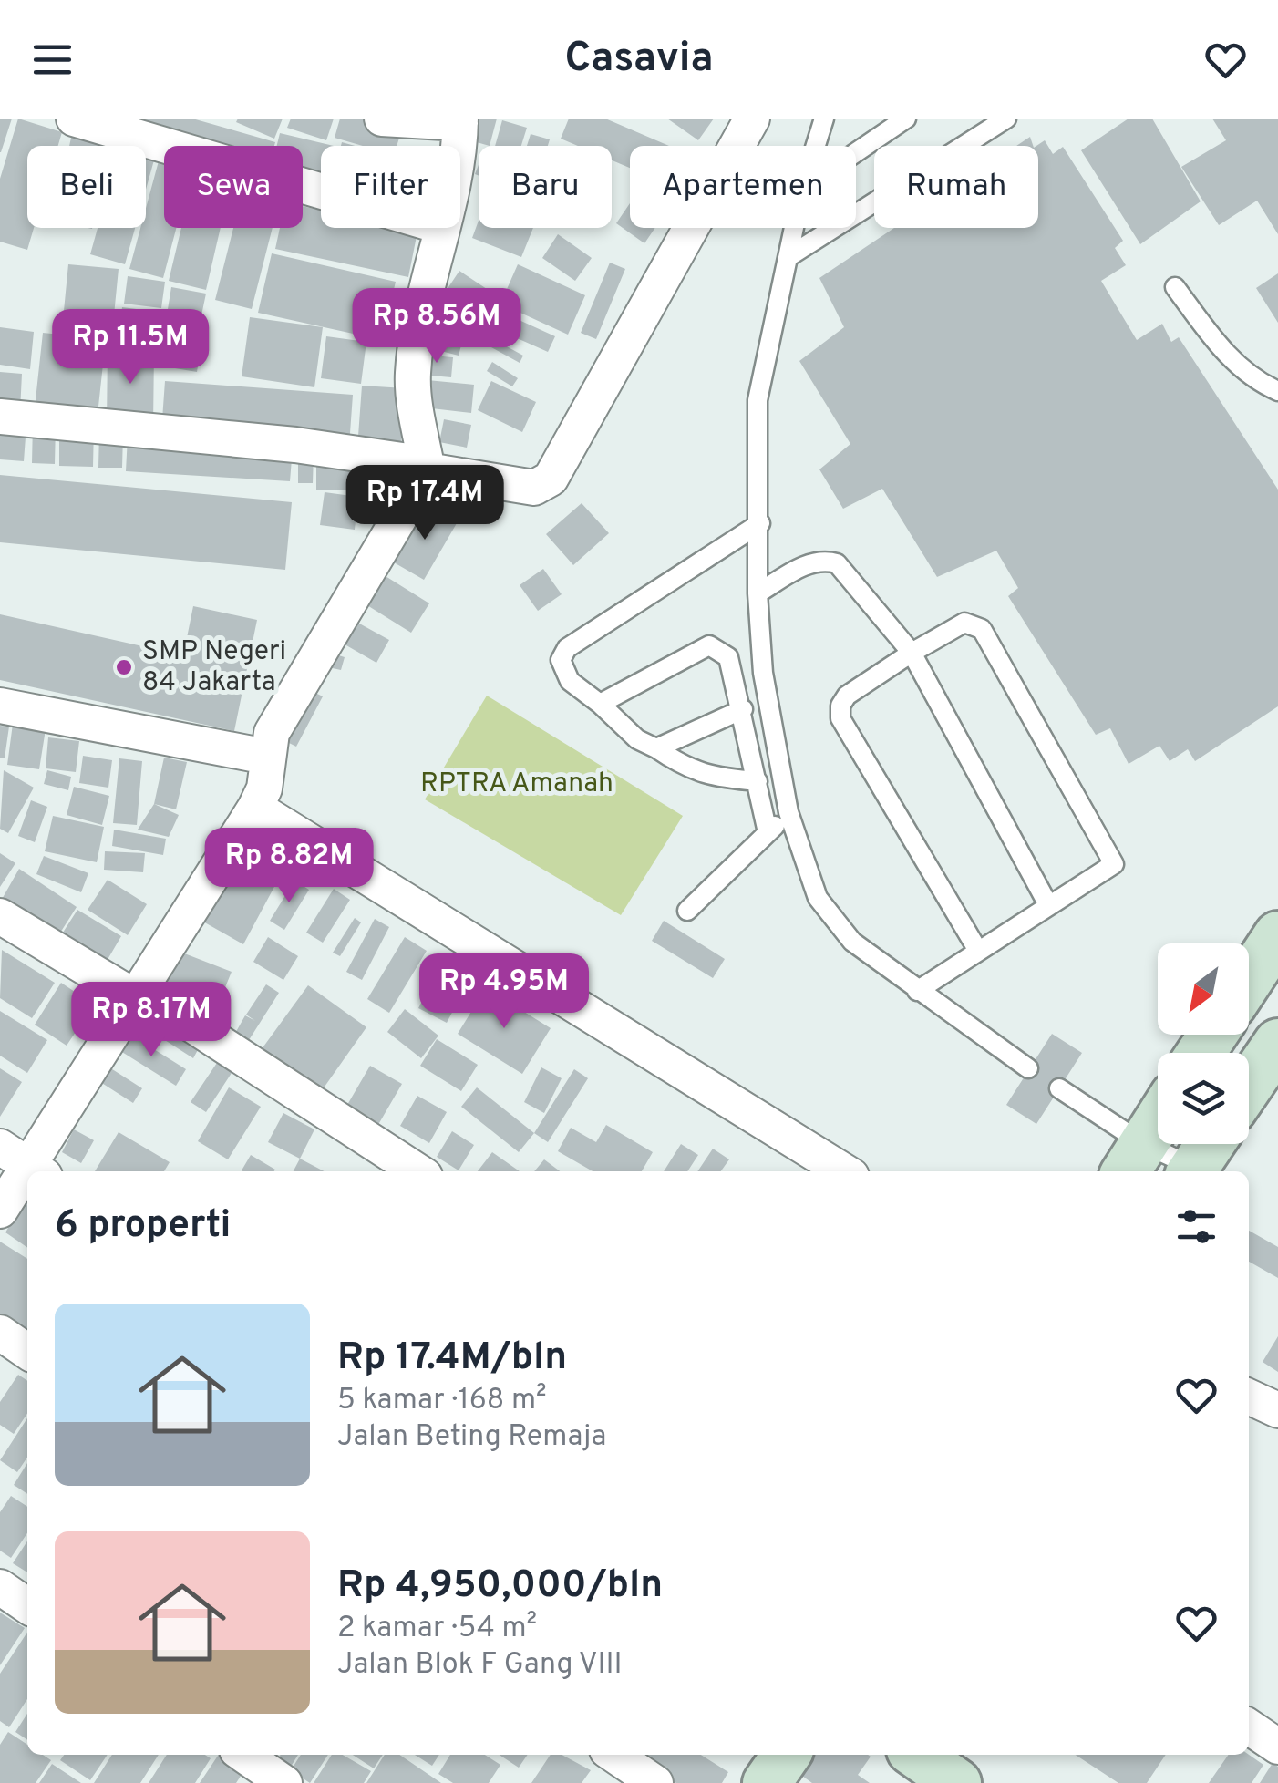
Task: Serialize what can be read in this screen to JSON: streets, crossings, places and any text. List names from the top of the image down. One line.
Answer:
{"parks":["RPTRA Amanah"],"places":["SMP Negeri 84 Jakarta"],"north":"bottom left","page":{"header":"Casavia","chip":["Beli","Sewa","Filter","Baru","Apartemen","Rumah"],"price":["Rp 8.56M","Rp 11.5M","Rp 17.4M","Rp 8.82M","Rp 4.95M","Rp 8.17M"],"heading":"6 properti","list":[{"name":"Rp 17.4M/bln","note":"5 kamar · 168 m² · Jalan Beting Remaja"},{"name":"Rp 4,950,000/bln","note":"2 kamar · 54 m² · Jalan Blok F Gang VIII"}]}}
